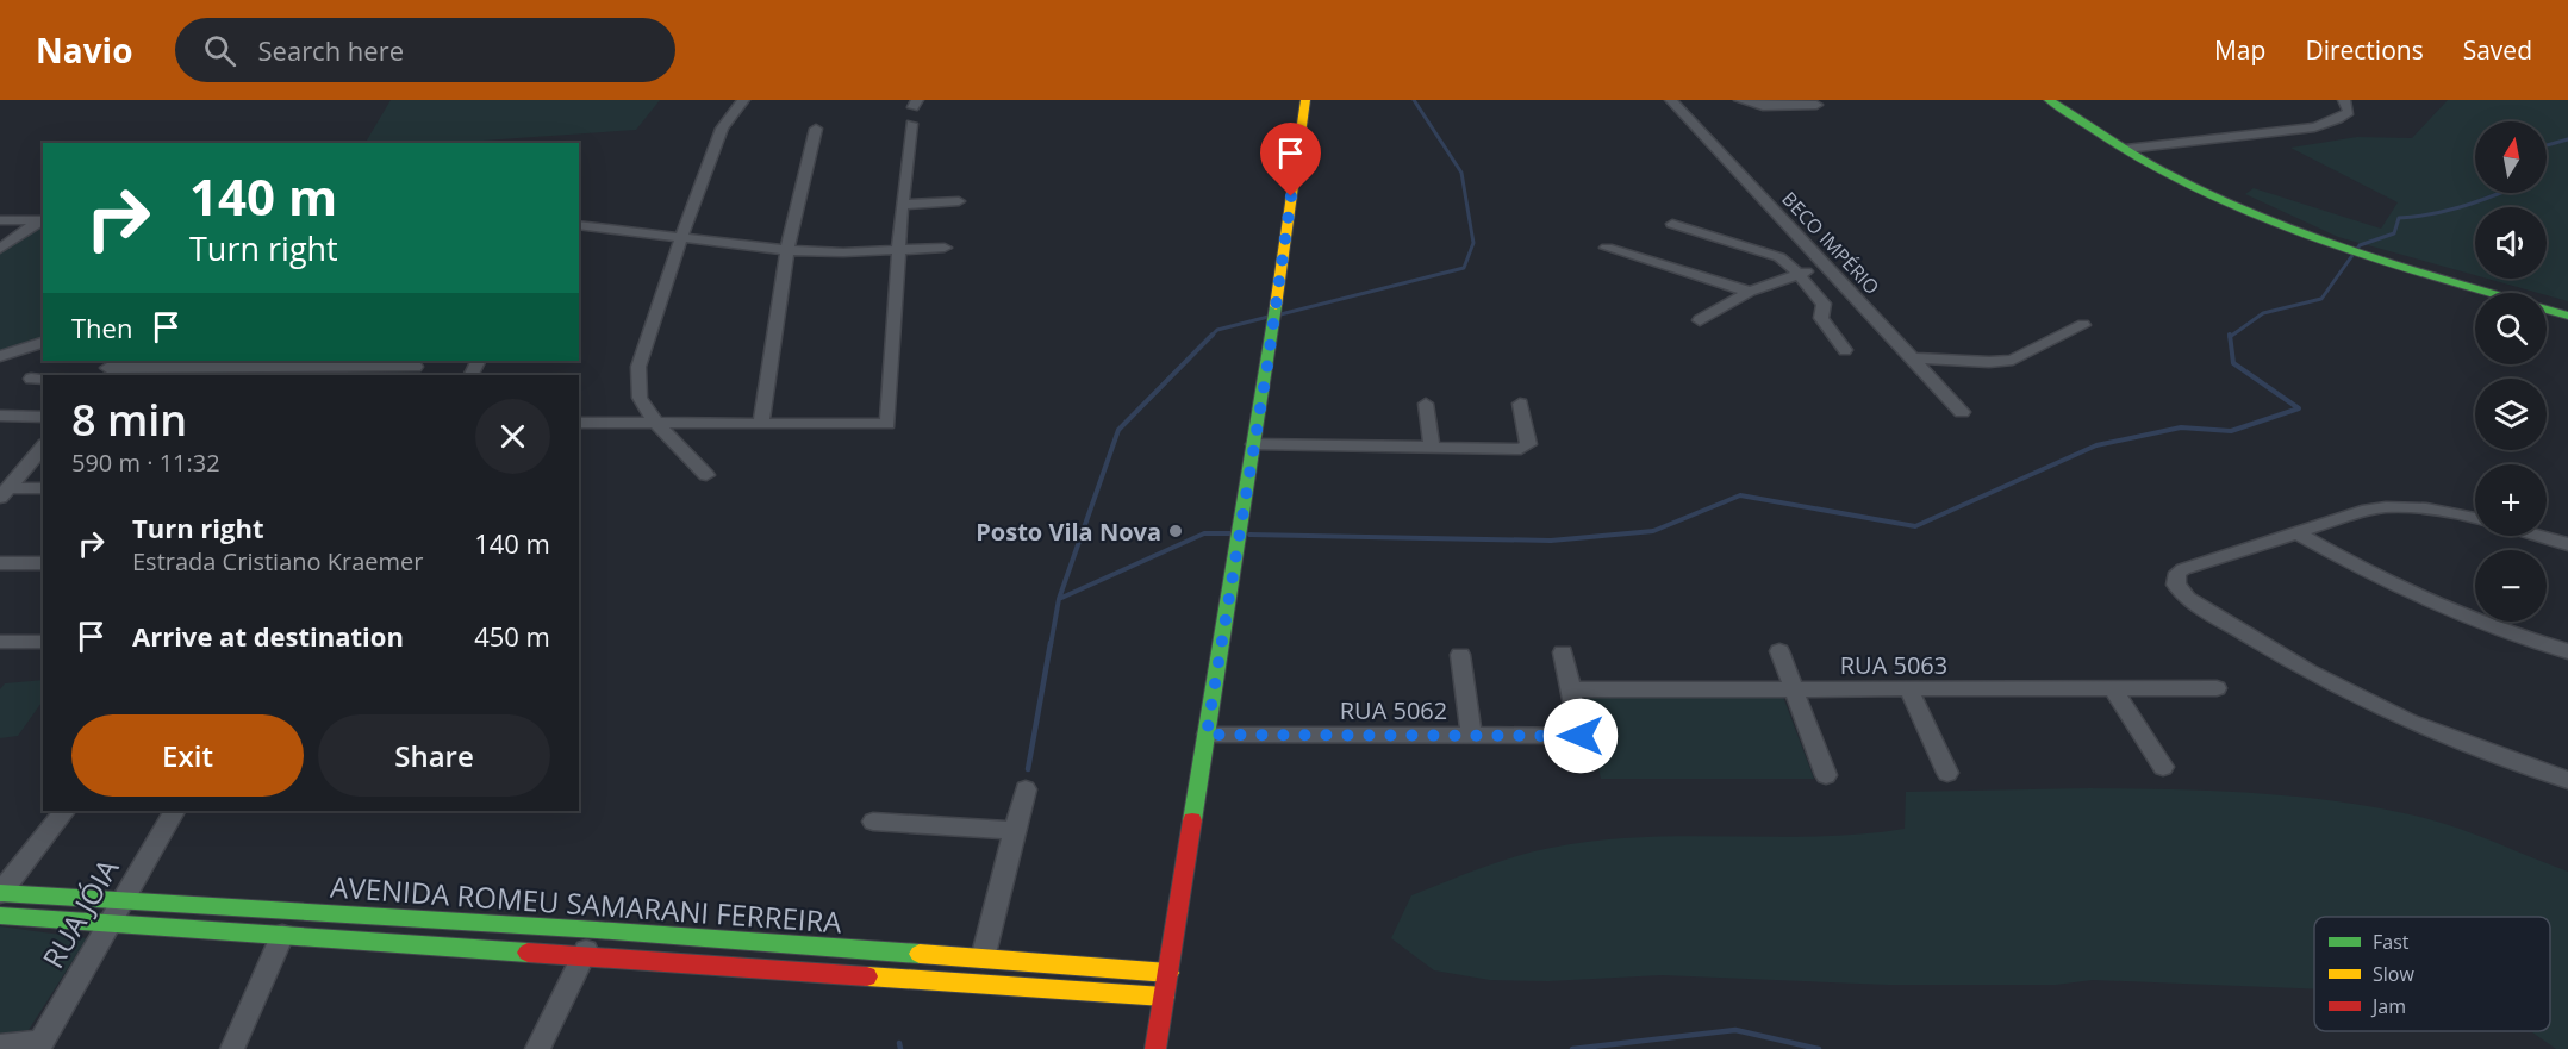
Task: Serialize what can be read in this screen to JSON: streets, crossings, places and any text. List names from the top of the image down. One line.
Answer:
{"streets":{"main road":["AVENIDA ROMEU SAMARANI FERREIRA"],"street":["BECO IMPÉRIO","RUA 5063","RUA 5062","RUA JÓIA"]},"crossings":[["RUA 5063","RUA 5062"],["AVENIDA ROMEU SAMARANI FERREIRA","RUA JÓIA"]],"places":["Posto Vila Nova"],"legend":["Fast","Slow","Jam"],"north":"top","page":{"header":"Navio","search":"Search here","nav":["Map","Directions","Saved"],"map_buttons":["+","−"],"turn":["140 m","Turn right"],"then":"Then","heading":["8 min","590 m · 11:32"],"list":[{"name":"Turn right","note":"Estrada Cristiano Kraemer","value":"140 m"},{"name":"Arrive at destination","value":"450 m"}],"buttons":["Exit","Share"]}}
